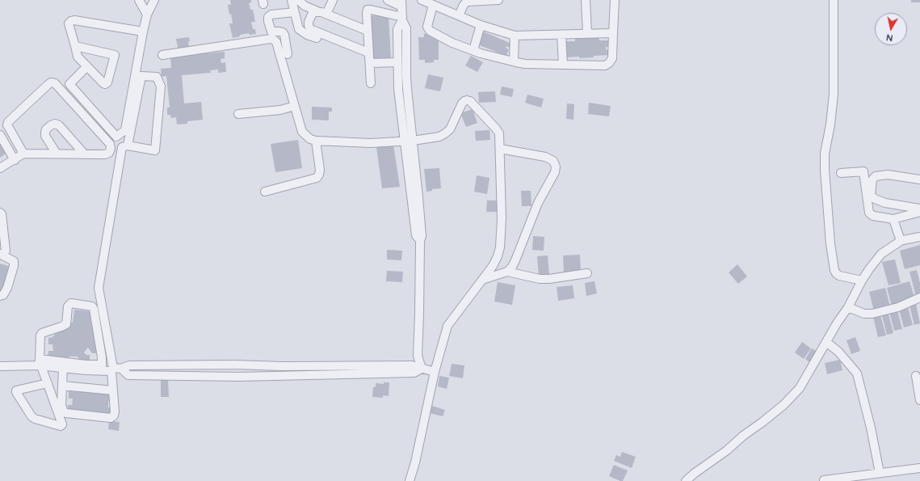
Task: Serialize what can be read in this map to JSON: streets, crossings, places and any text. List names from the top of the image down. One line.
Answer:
{"north":"bottom"}
